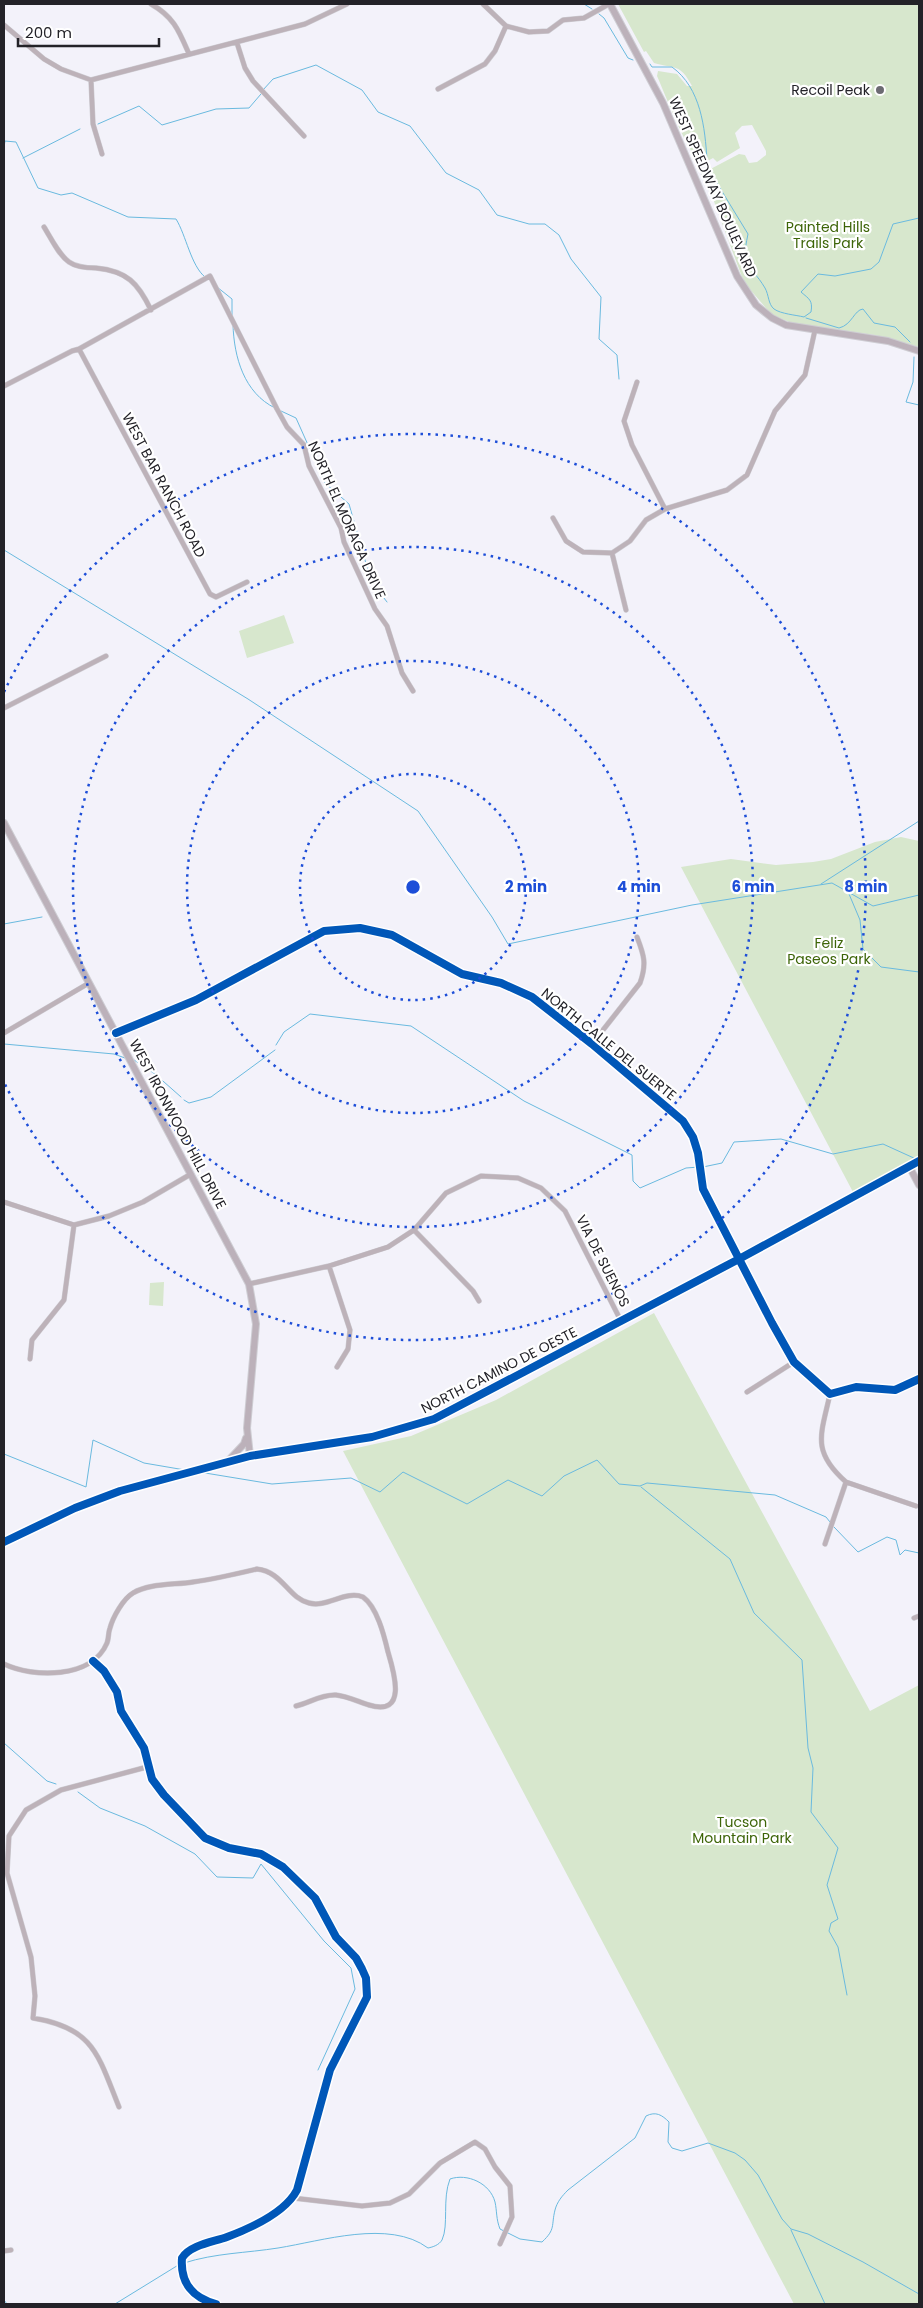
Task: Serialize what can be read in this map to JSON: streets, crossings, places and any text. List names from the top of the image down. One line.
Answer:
{"streets":{"street":["WEST SPEEDWAY BOULEVARD","WEST BAR RANCH ROAD","NORTH EL MORAGA DRIVE","NORTH CALLE DEL SUERTE","WEST IRONWOOD HILL DRIVE","VIA DE SUENOS","NORTH CAMINO DE OESTE"]},"crossings":[["WEST BAR RANCH ROAD","NORTH EL MORAGA DRIVE"],["NORTH CALLE DEL SUERTE","WEST IRONWOOD HILL DRIVE"],["NORTH CALLE DEL SUERTE","NORTH CAMINO DE OESTE"],["WEST IRONWOOD HILL DRIVE","VIA DE SUENOS"],["WEST IRONWOOD HILL DRIVE","NORTH CAMINO DE OESTE"],["VIA DE SUENOS","NORTH CAMINO DE OESTE"]],"parks":["Painted Hills Trails Park","Feliz Paseos Park","Tucson Mountain Park"],"places":["Recoil Peak"],"scale_bar":"200 m","rings":["2 min","4 min","6 min","8 min"]}
